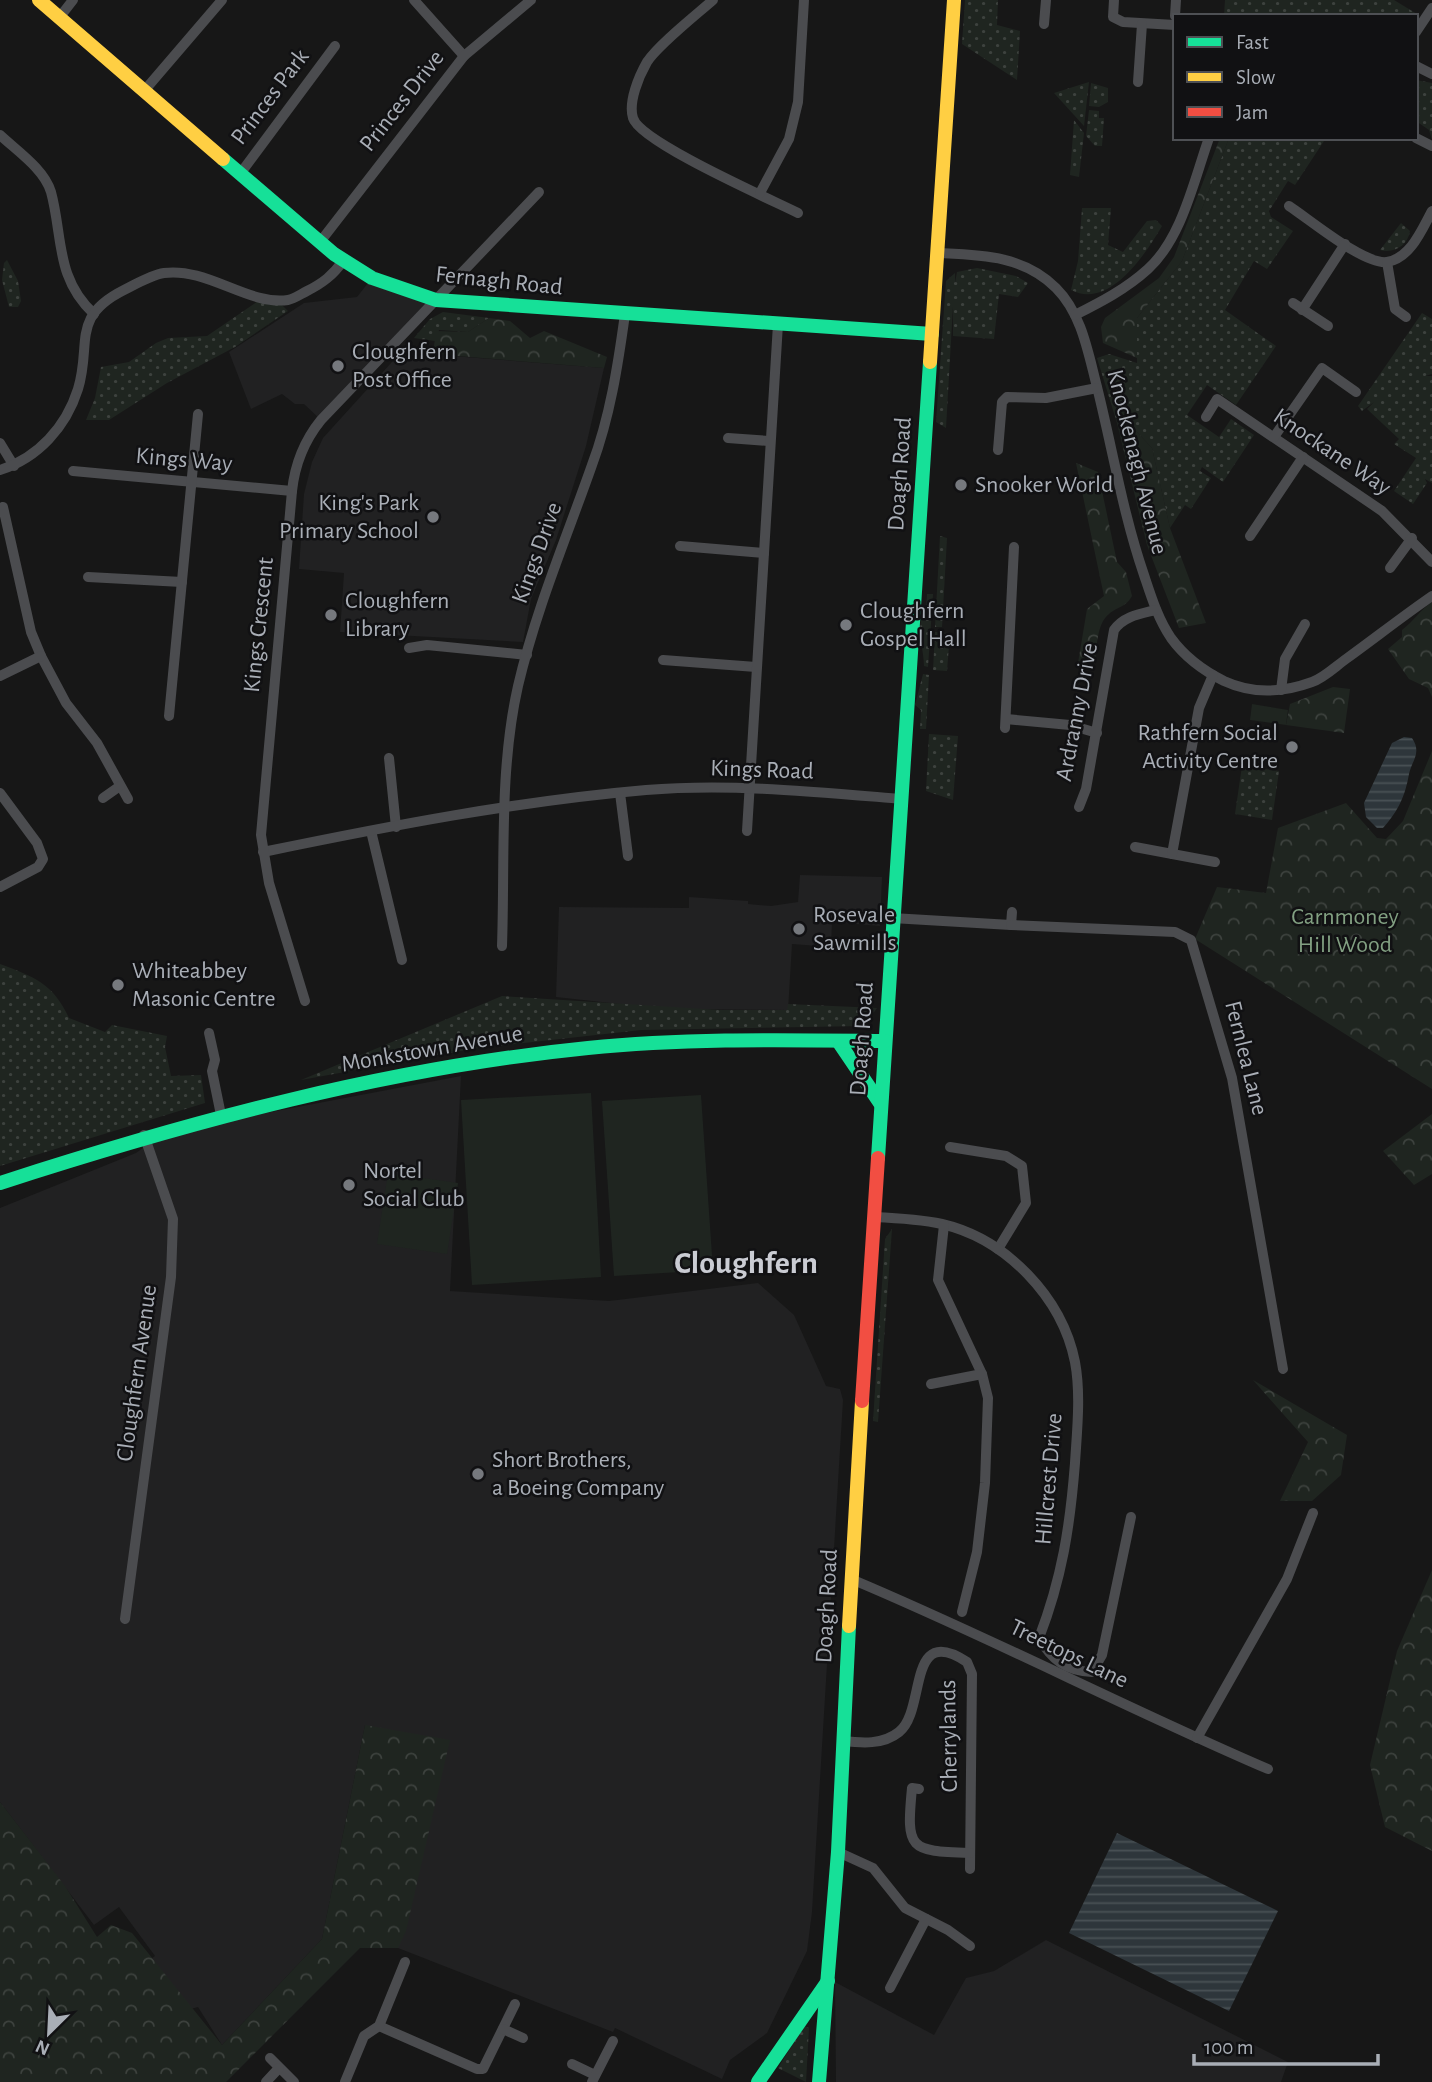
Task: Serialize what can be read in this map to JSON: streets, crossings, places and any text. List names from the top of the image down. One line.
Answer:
{"streets":{"main road":["Fernagh Road","Doagh Road","Monkstown Avenue"],"street":["Princes Park","Princes Drive","Knockane Way","Kings Way","Knockenagh Avenue","Kings Drive","Kings Crescent","Ardranny Drive","Kings Road","Fernlea Lane","Cloughfern Avenue","Hillcrest Drive","Treetops Lane","Cherrylands"]},"crossings":[["Princes Park","Fernagh Road"],["Princes Drive","Fernagh Road"],["Fernagh Road","Doagh Road"],["Fernagh Road","Kings Drive"],["Fernagh Road","Kings Crescent"],["Kings Way","Kings Crescent"],["Knockenagh Avenue","Doagh Road"],["Knockenagh Avenue","Ardranny Drive"],["Doagh Road","Kings Road"],["Doagh Road","Monkstown Avenue"],["Doagh Road","Fernlea Lane"],["Doagh Road","Hillcrest Drive"],["Doagh Road","Treetops Lane"],["Doagh Road","Cherrylands"],["Kings Drive","Kings Road"],["Kings Crescent","Kings Road"],["Monkstown Avenue","Cloughfern Avenue"]],"districts":["Cloughfern"],"parks":["Carnmoney Hill Wood"],"places":["Cloughfern Post Office","Snooker World","King's Park Primary School","Cloughfern Library","Cloughfern Gospel Hall","Rathfern Social Activity Centre","Rosevale Sawmills","Whiteabbey Masonic Centre","Nortel Social Club","Short Brothers, a Boeing Company"],"legend":["Fast","Slow","Jam"],"scale_bar":"100 m","north":"bottom left"}
